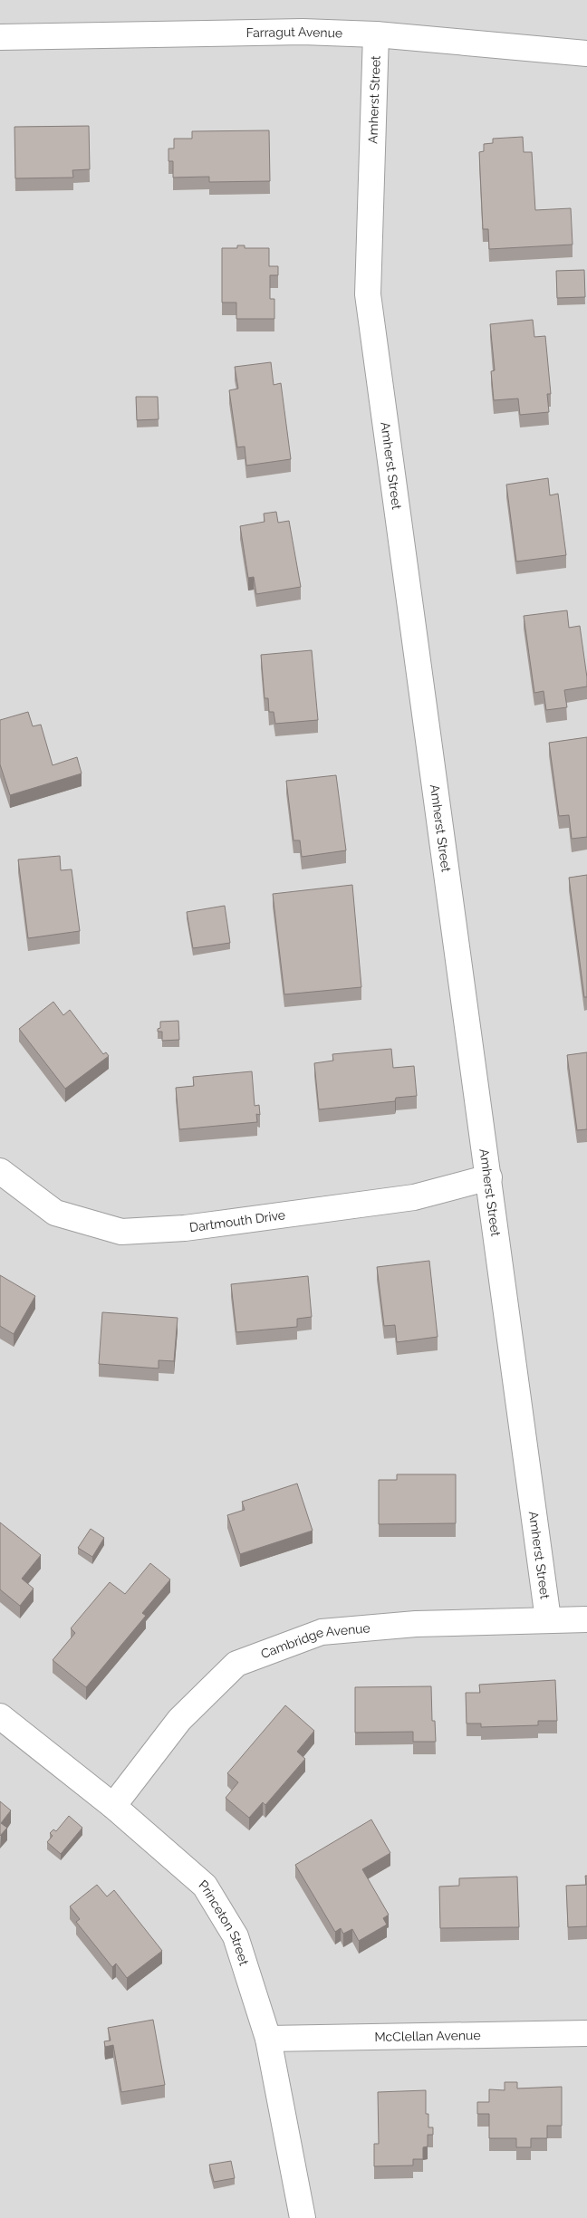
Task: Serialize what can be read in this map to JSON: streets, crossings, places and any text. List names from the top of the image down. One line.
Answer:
{"streets":{"street":["Farragut Avenue","Amherst Street","Dartmouth Drive","Cambridge Avenue","Princeton Street","McClellan Avenue"]},"crossings":[["Farragut Avenue","Amherst Street"],["Amherst Street","Dartmouth Drive"],["Amherst Street","Cambridge Avenue"],["Cambridge Avenue","Princeton Street"],["Princeton Street","McClellan Avenue"]]}
